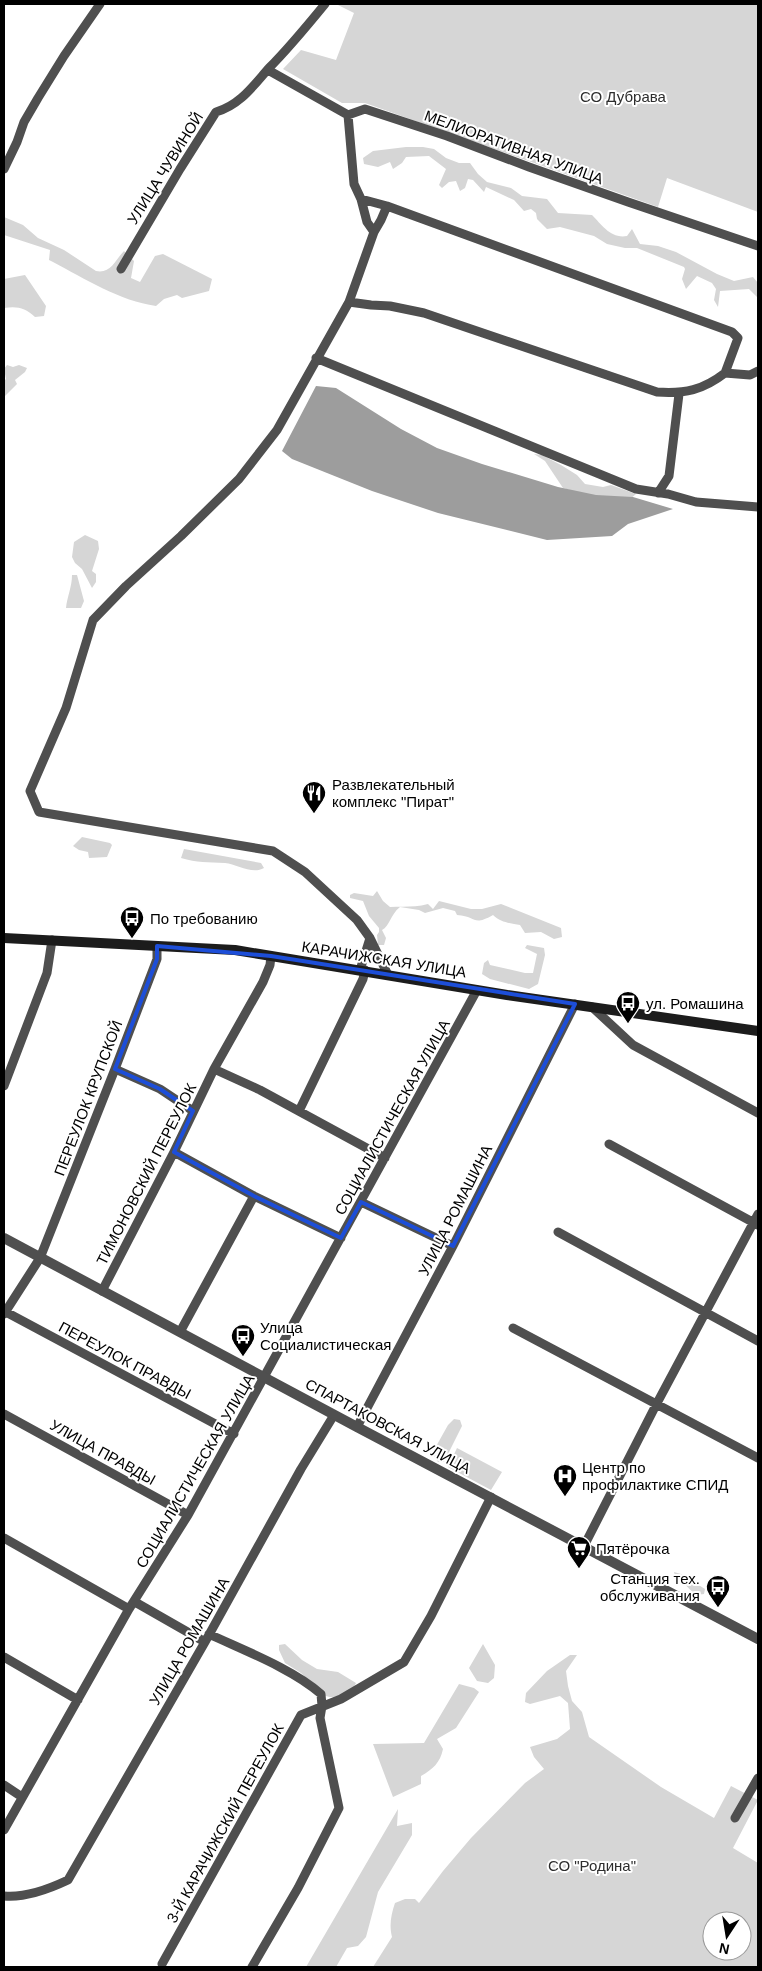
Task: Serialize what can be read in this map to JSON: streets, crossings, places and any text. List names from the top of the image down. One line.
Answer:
{"streets":{"main road":["КАРАЧИЖСКАЯ УЛИЦА"],"street":["МЕЛИОРАТИВНАЯ УЛИЦА","УЛИЦА ЧУВИНОЙ","ПЕРЕУЛОК КРУПСКОЙ","СОЦИАЛИСТИЧЕСКАЯ УЛИЦА","ТИМОНОВСКИЙ ПЕРЕУЛОК","УЛИЦА РОМАШИНА","ПЕРЕУЛОК ПРАВДЫ","СПАРТАКОВСКАЯ УЛИЦА","УЛИЦА ПРАВДЫ","3-Й КАРАЧИЖСКИЙ ПЕРЕУЛОК"]},"crossings":[["КАРАЧИЖСКАЯ УЛИЦА","ПЕРЕУЛОК КРУПСКОЙ"],["КАРАЧИЖСКАЯ УЛИЦА","СОЦИАЛИСТИЧЕСКАЯ УЛИЦА"],["КАРАЧИЖСКАЯ УЛИЦА","ТИМОНОВСКИЙ ПЕРЕУЛОК"],["КАРАЧИЖСКАЯ УЛИЦА","УЛИЦА РОМАШИНА"],["ПЕРЕУЛОК КРУПСКОЙ","ПЕРЕУЛОК ПРАВДЫ"],["ПЕРЕУЛОК КРУПСКОЙ","СПАРТАКОВСКАЯ УЛИЦА"],["СОЦИАЛИСТИЧЕСКАЯ УЛИЦА","ПЕРЕУЛОК ПРАВДЫ"],["СОЦИАЛИСТИЧЕСКАЯ УЛИЦА","СПАРТАКОВСКАЯ УЛИЦА"],["СОЦИАЛИСТИЧЕСКАЯ УЛИЦА","УЛИЦА ПРАВДЫ"],["ТИМОНОВСКИЙ ПЕРЕУЛОК","СПАРТАКОВСКАЯ УЛИЦА"],["УЛИЦА РОМАШИНА","СПАРТАКОВСКАЯ УЛИЦА"],["СПАРТАКОВСКАЯ УЛИЦА","3-Й КАРАЧИЖСКИЙ ПЕРЕУЛОК"]],"parks":["СО Дубрава","СО \"Родина\""],"places":{"restaurant":["Развлекательный комплекс \"Пират\""],"bus stop":["По требованию","ул. Ромашина","Улица Социалистическая","Станция тех. обслуживания"],"hospital":["Центр по профилактике СПИД"],"supermarket":["Пятёрочка"]},"north":"bottom"}
